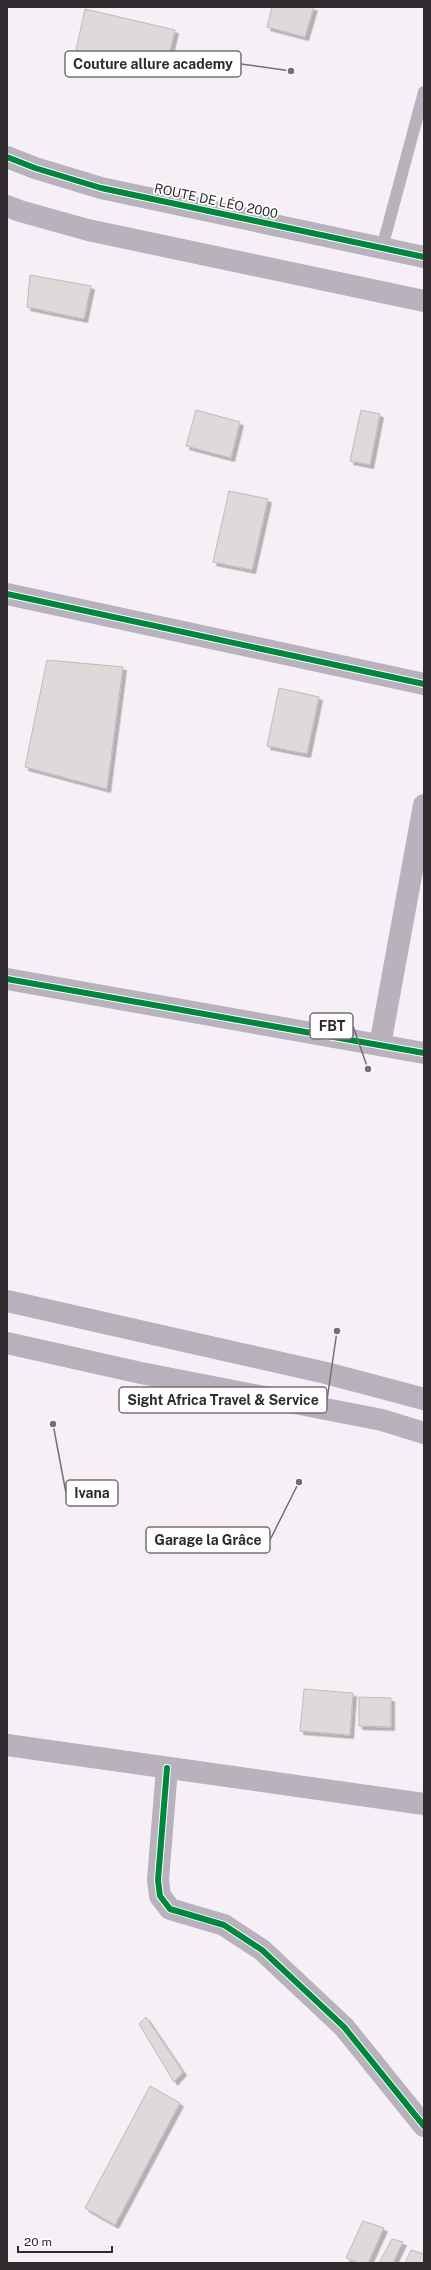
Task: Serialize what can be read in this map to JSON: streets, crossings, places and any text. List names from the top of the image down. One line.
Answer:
{"streets":{"street":["ROUTE DE LÉO 2000"]},"places":["Couture allure academy","FBT","Sight Africa Travel & Service","Ivana","Garage la Grâce"],"scale_bar":"20 m"}
